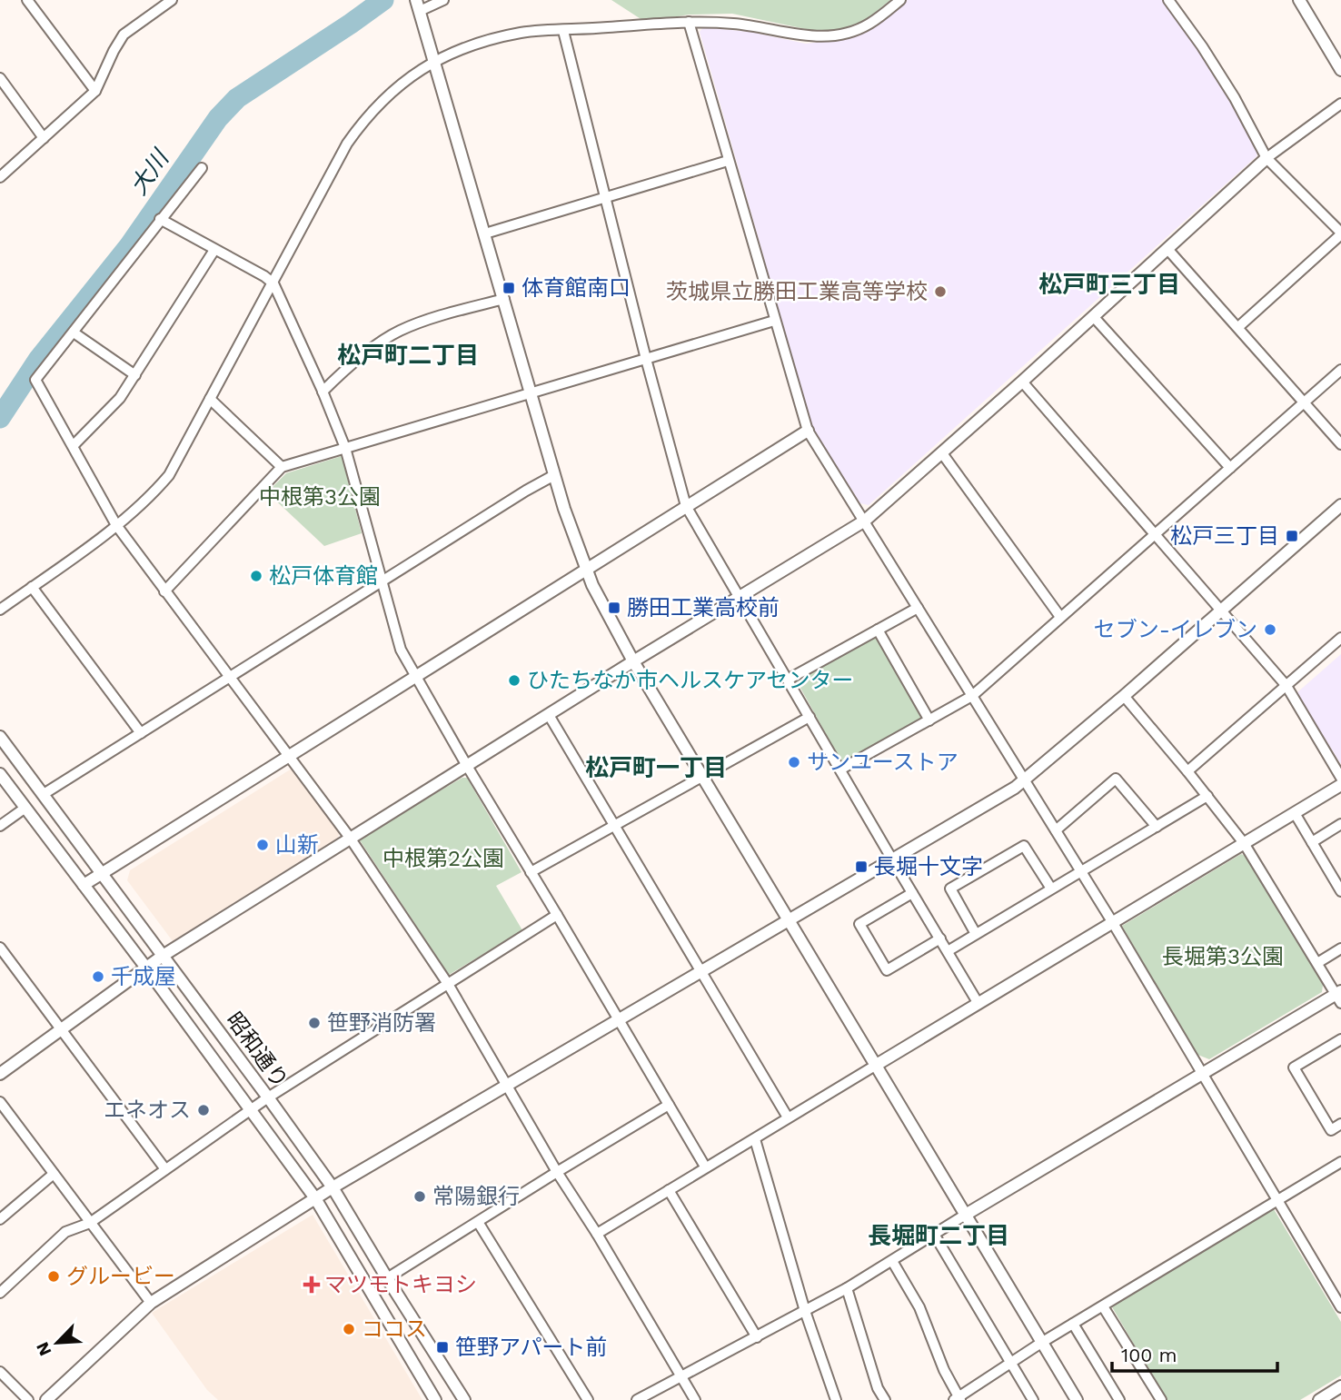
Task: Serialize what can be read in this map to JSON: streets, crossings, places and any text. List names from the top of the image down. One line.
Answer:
{"streets":{"street":["昭和通り"]},"districts":["松戸町三丁目","松戸町二丁目","松戸町一丁目","長堀町二丁目"],"water":["大川"],"parks":["中根第3公園","中根第2公園","長堀第3公園"],"places":{"transit":["体育館南口","松戸三丁目","勝田工業高校前","長堀十文字","笹野アパート前"],"other":["茨城県立勝田工業高等学校","松戸体育館","セブン-イレブン","ひたちなか市ヘルスケアセンター","サンユーストア","山新","千成屋","笹野消防署","エネオス","常陽銀行","グルービー","ココス"],"health":["マツモトキヨシ"]},"scale_bar":"100 m","north":"bottom left"}
